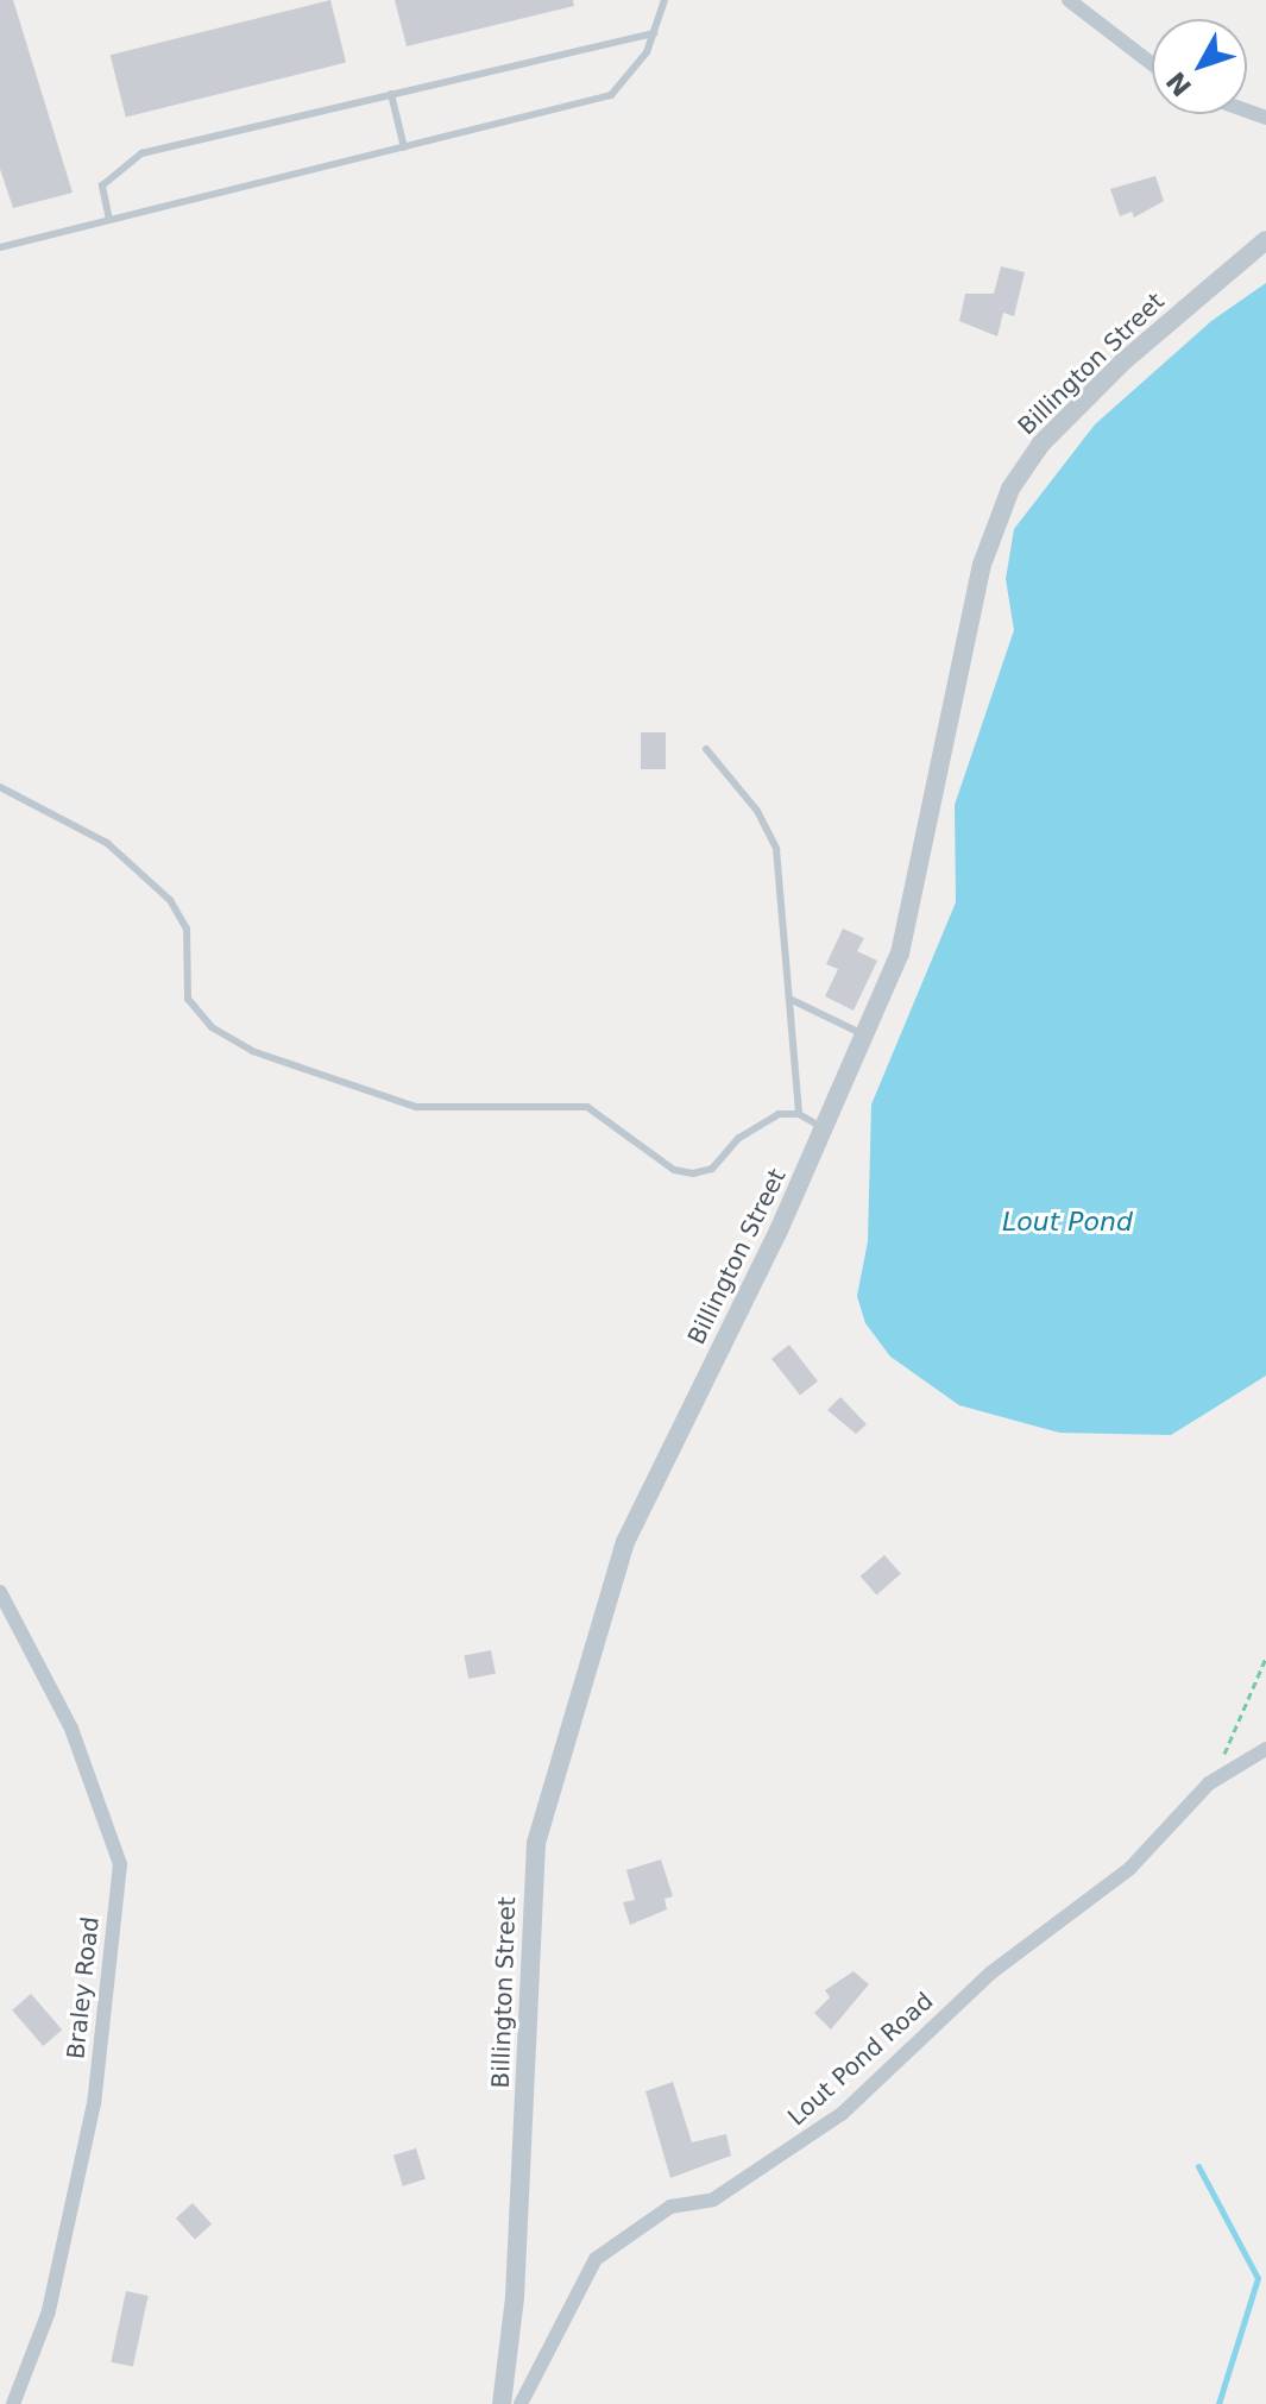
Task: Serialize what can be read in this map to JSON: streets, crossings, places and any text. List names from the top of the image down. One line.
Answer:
{"streets":{"street":["Billington Street","Braley Road","Lout Pond Road"]},"water":["Lout Pond"],"north":"bottom left"}
